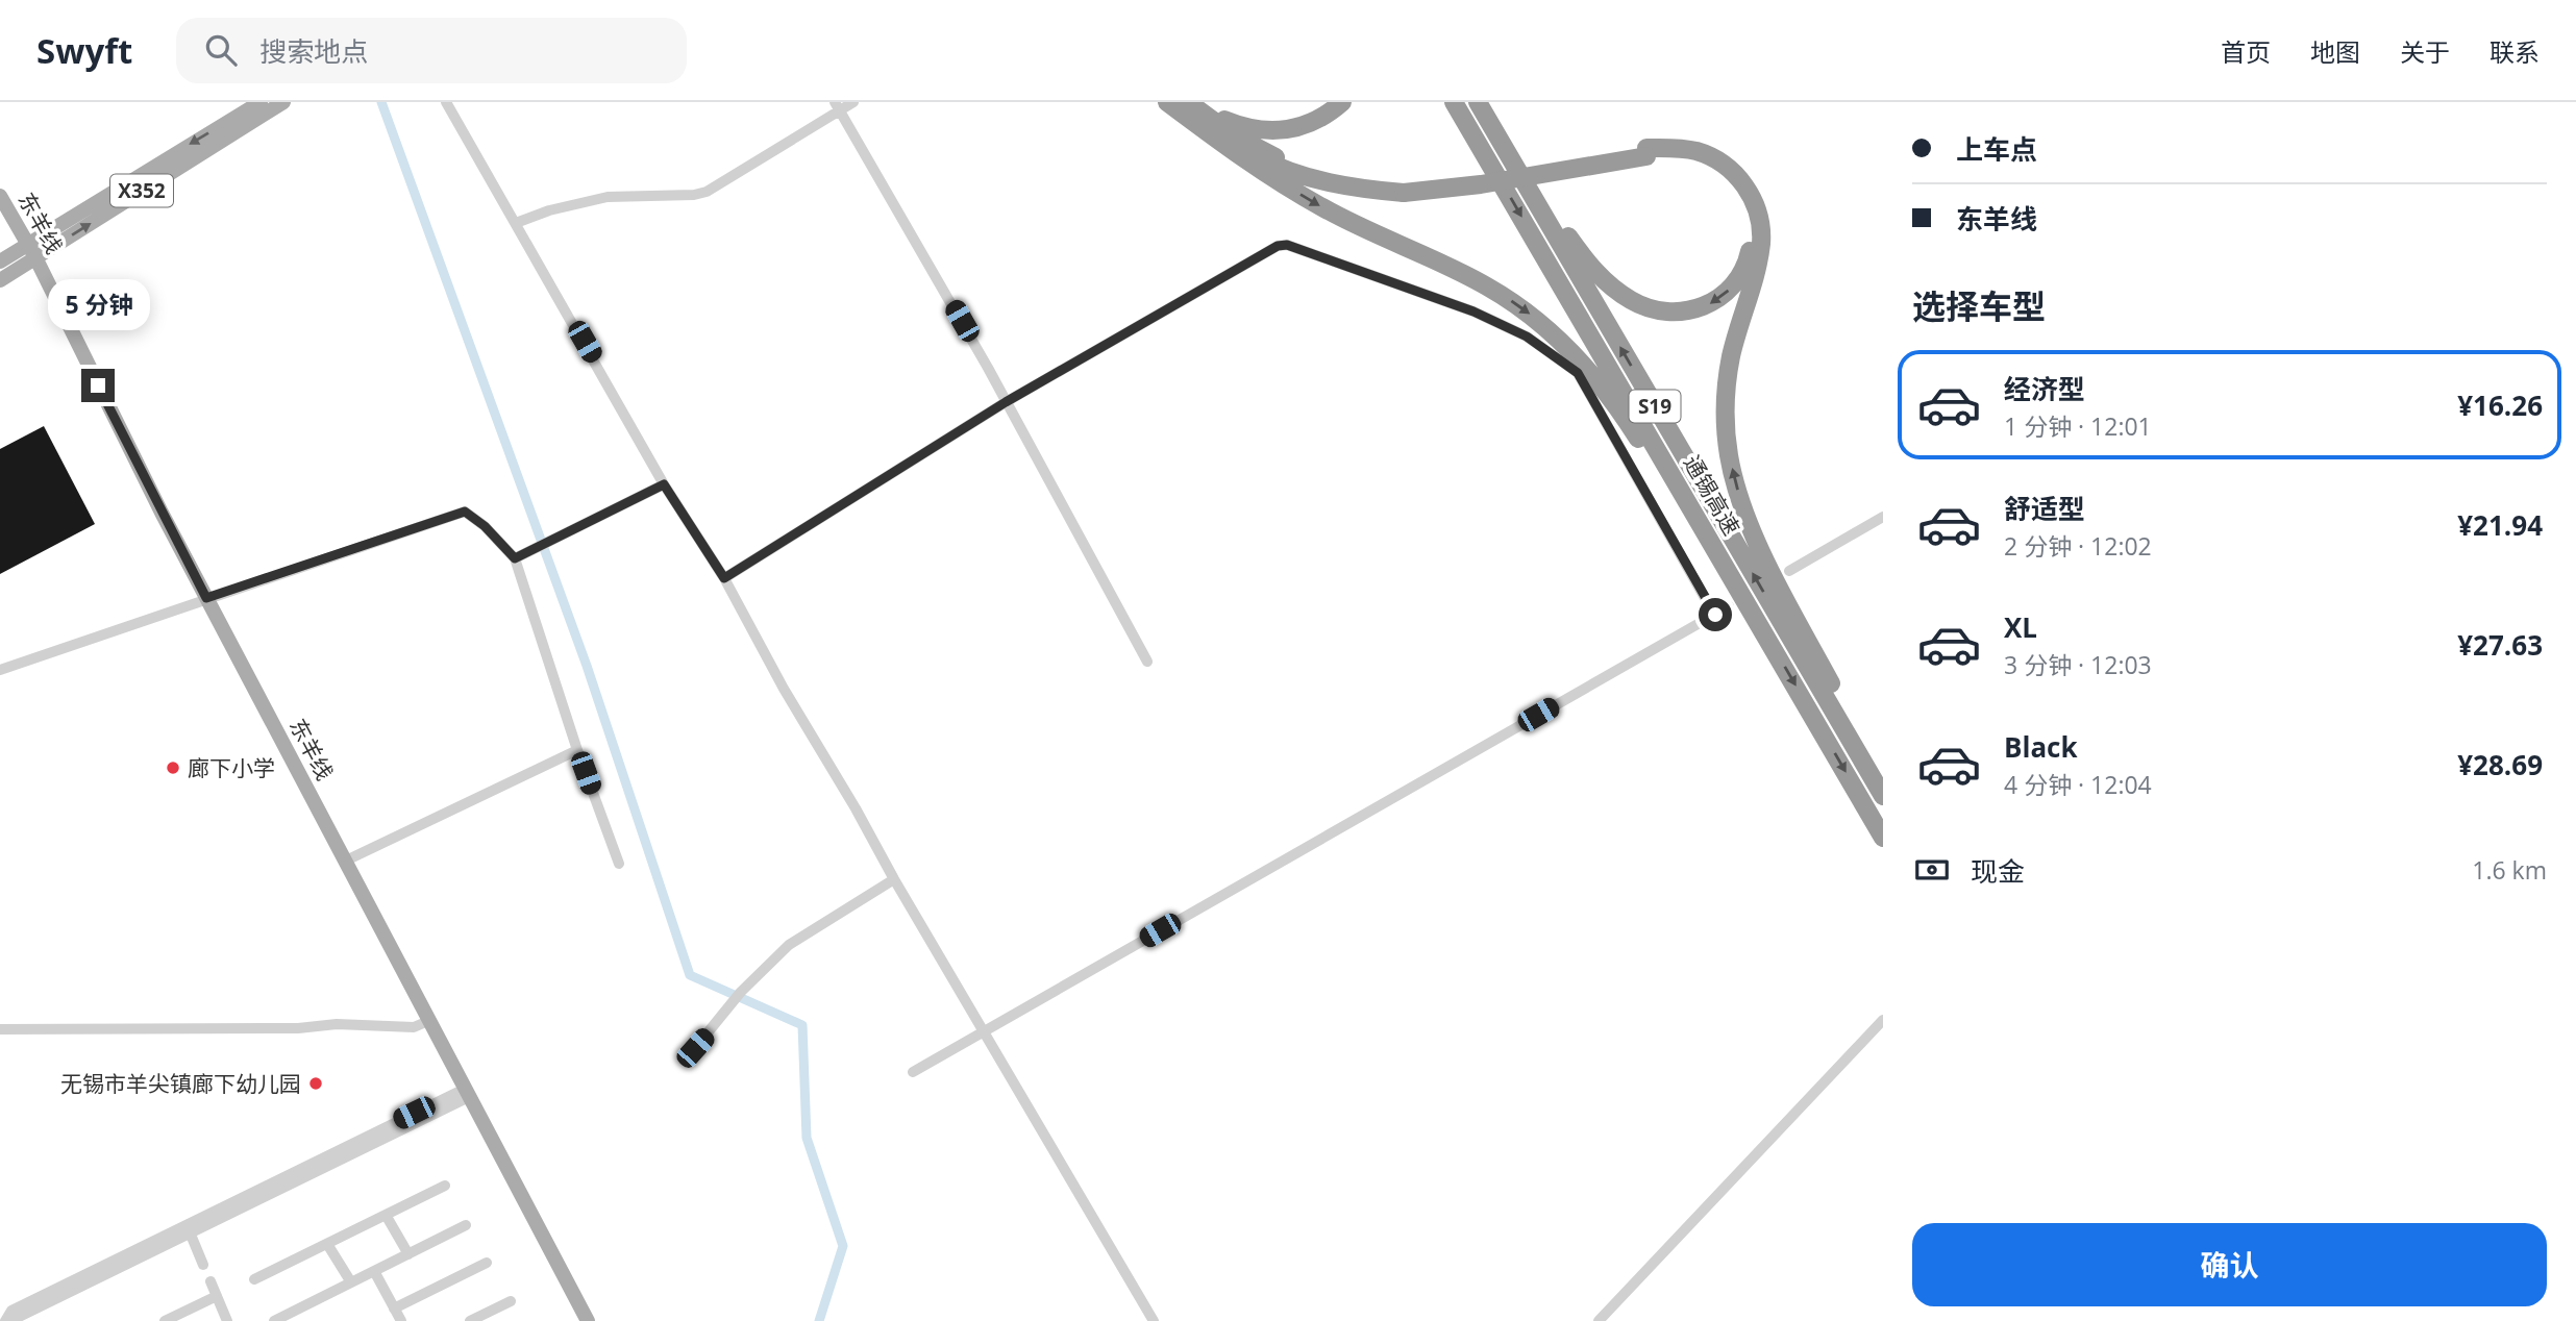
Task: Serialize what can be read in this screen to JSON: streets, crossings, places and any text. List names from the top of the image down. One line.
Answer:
{"streets":{"highway":["S19","通锡高速"],"main road":["X352","东羊线"]},"crossings":[["X352","东羊线"]],"places":["廊下小学","无锡市羊尖镇廊下幼儿园"],"page":{"header":"Swyft","search":"搜索地点","nav":["首页","地图","关于","联系"],"banner":["上车点","东羊线"],"heading":"选择车型","bubble":"5 分钟","list":[{"name":"经济型","note":"1 分钟 · 12:01","value":"¥16.26"},{"name":"舒适型","note":"2 分钟 · 12:02","value":"¥21.94"},{"name":"XL","note":"3 分钟 · 12:03","value":"¥27.63"},{"name":"Black","note":"4 分钟 · 12:04","value":"¥28.69"}],"pay":["现金","1.6 km"],"buttons":"确认"}}
